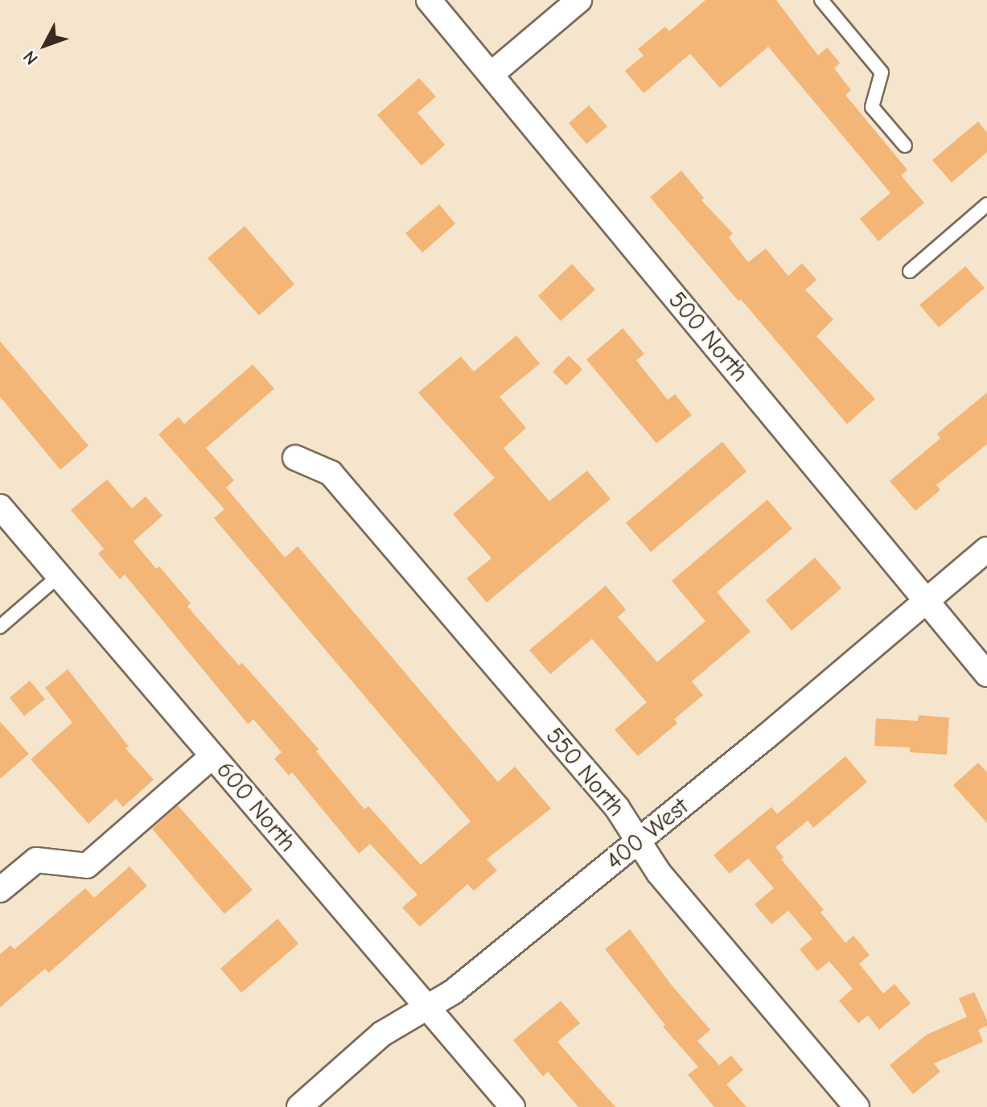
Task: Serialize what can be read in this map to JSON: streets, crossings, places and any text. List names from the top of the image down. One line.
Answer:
{"streets":{"street":["500 North","550 North","600 North","400 West"]},"crossings":[["500 North","400 West"],["550 North","400 West"],["600 North","400 West"]],"north":"bottom left"}
